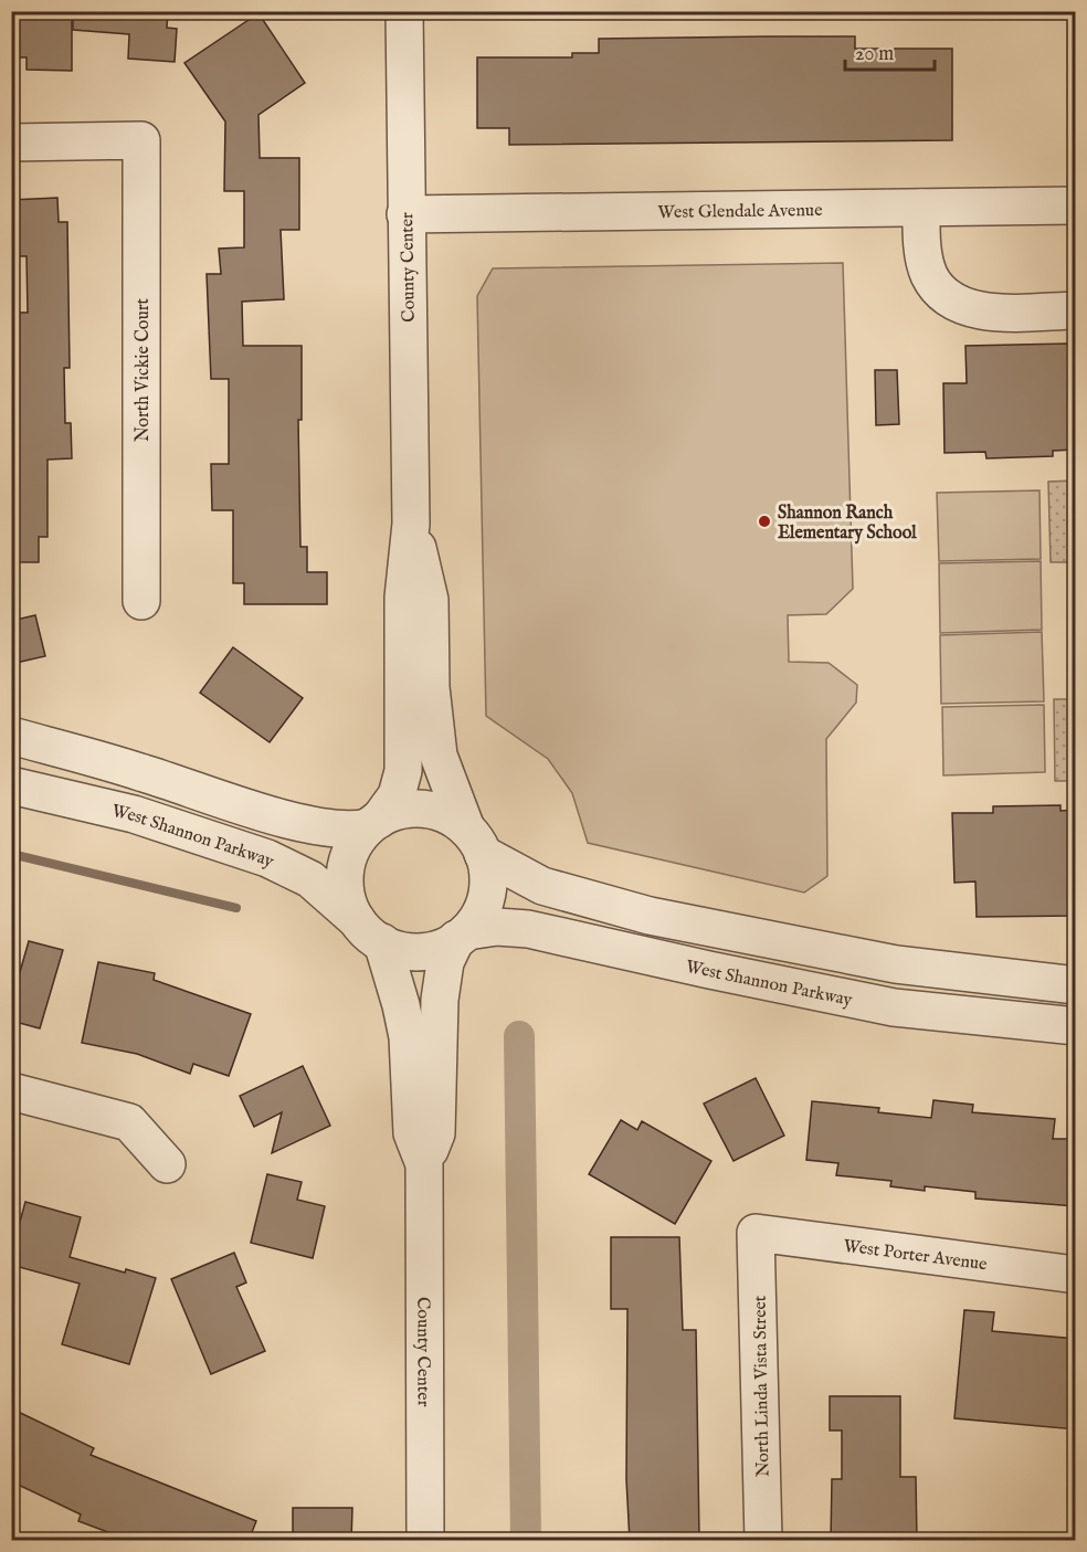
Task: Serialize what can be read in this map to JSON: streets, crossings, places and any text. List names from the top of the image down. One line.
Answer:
{"streets":{"street":["West Glendale Avenue","County Center","North Vickie Court","West Shannon Parkway","West Porter Avenue","North Linda Vista Street"]},"crossings":[["West Glendale Avenue","County Center"],["County Center","West Shannon Parkway"],["West Porter Avenue","North Linda Vista Street"]],"places":["Shannon Ranch Elementary School"],"scale_bar":"20 m"}
